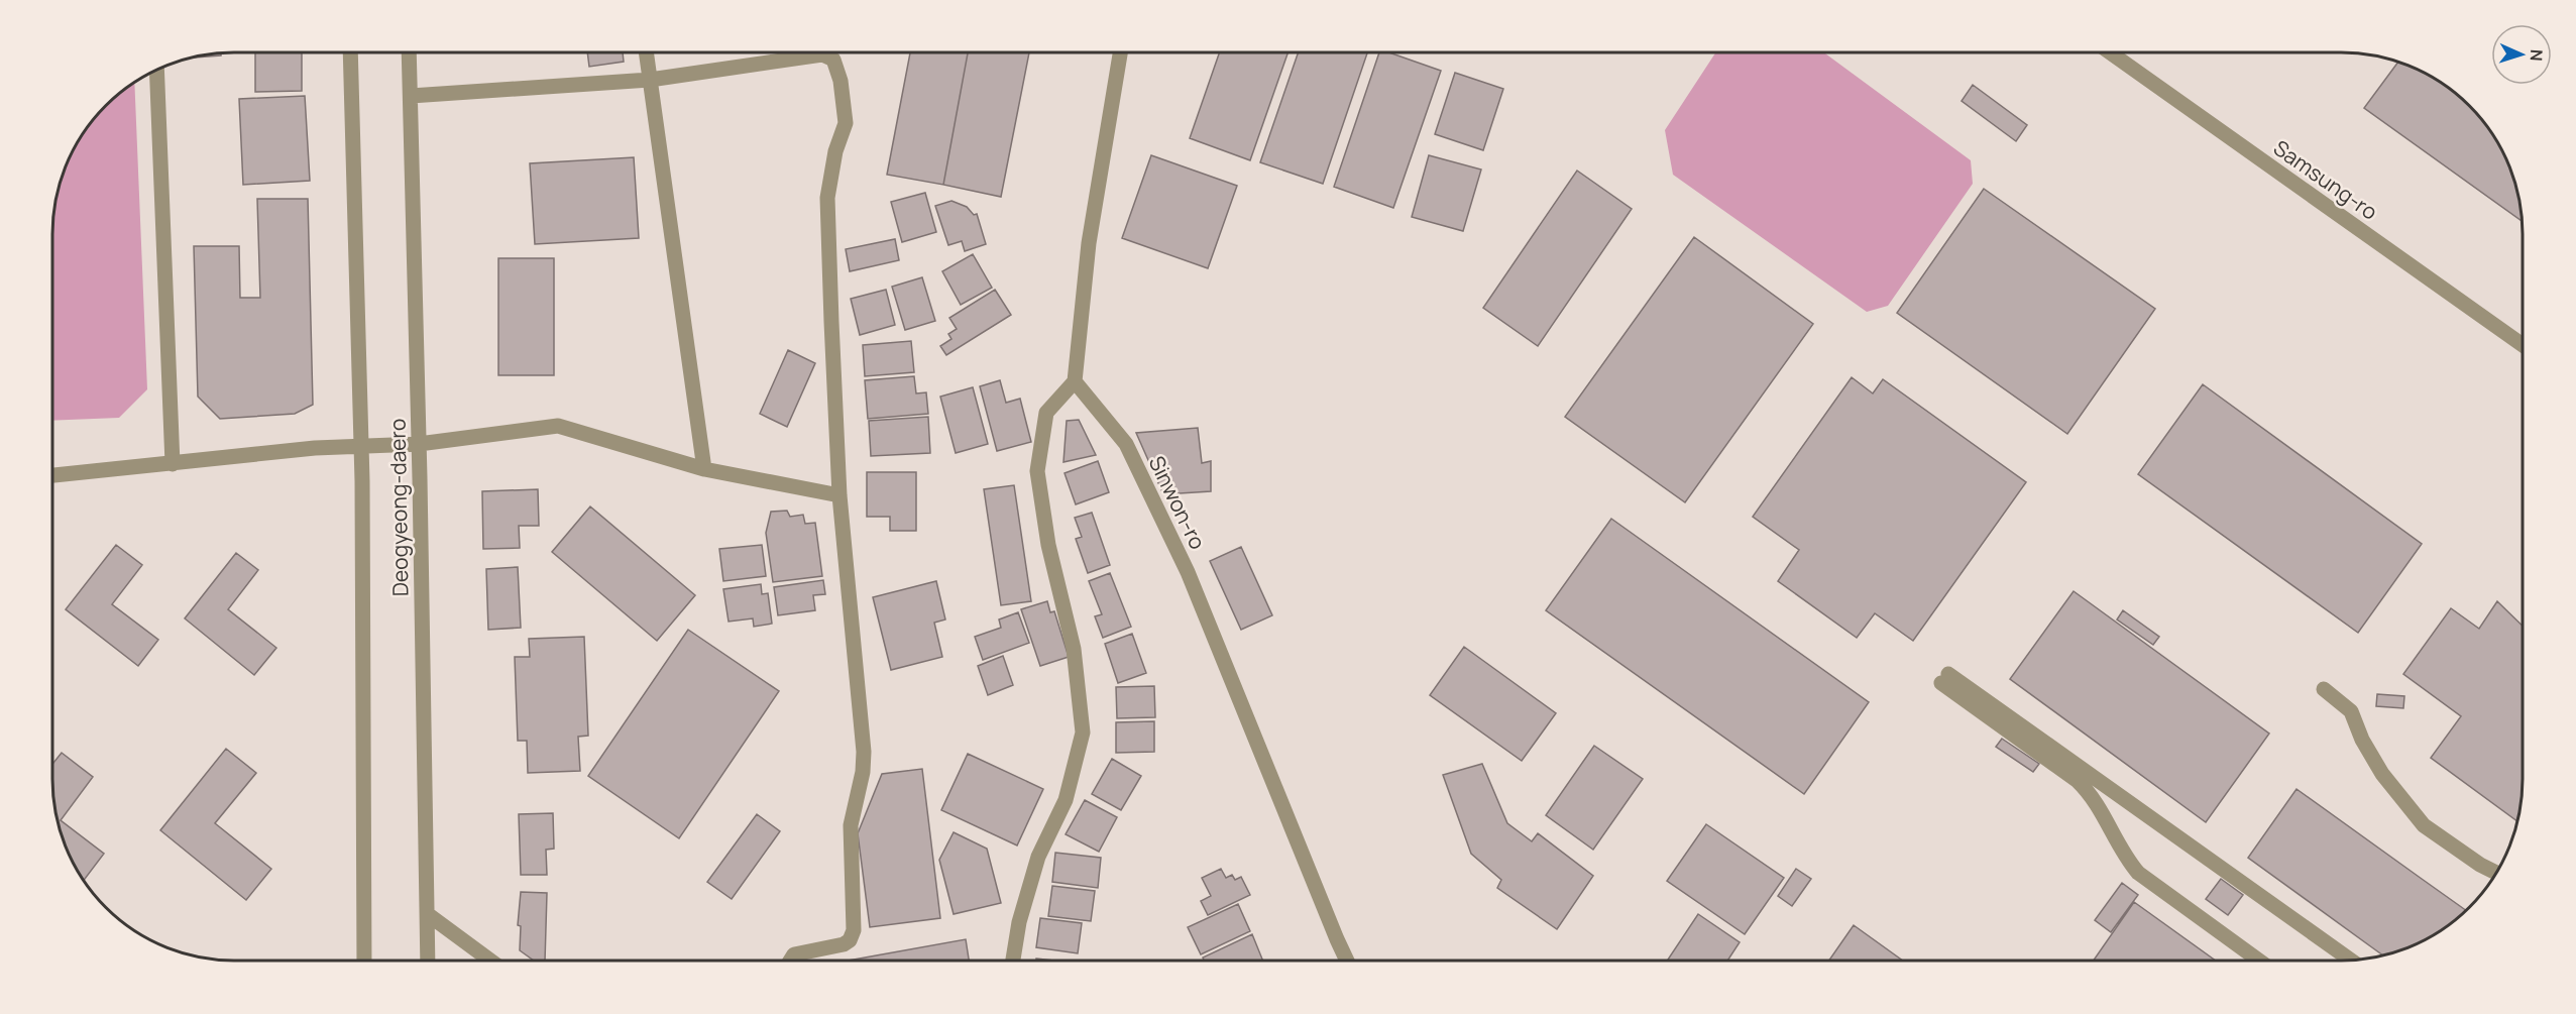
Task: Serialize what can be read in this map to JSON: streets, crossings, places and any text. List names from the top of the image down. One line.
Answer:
{"streets":{"street":["Samsung-ro","Sinwon-ro","Deogyeong-daero"]},"north":"right"}
